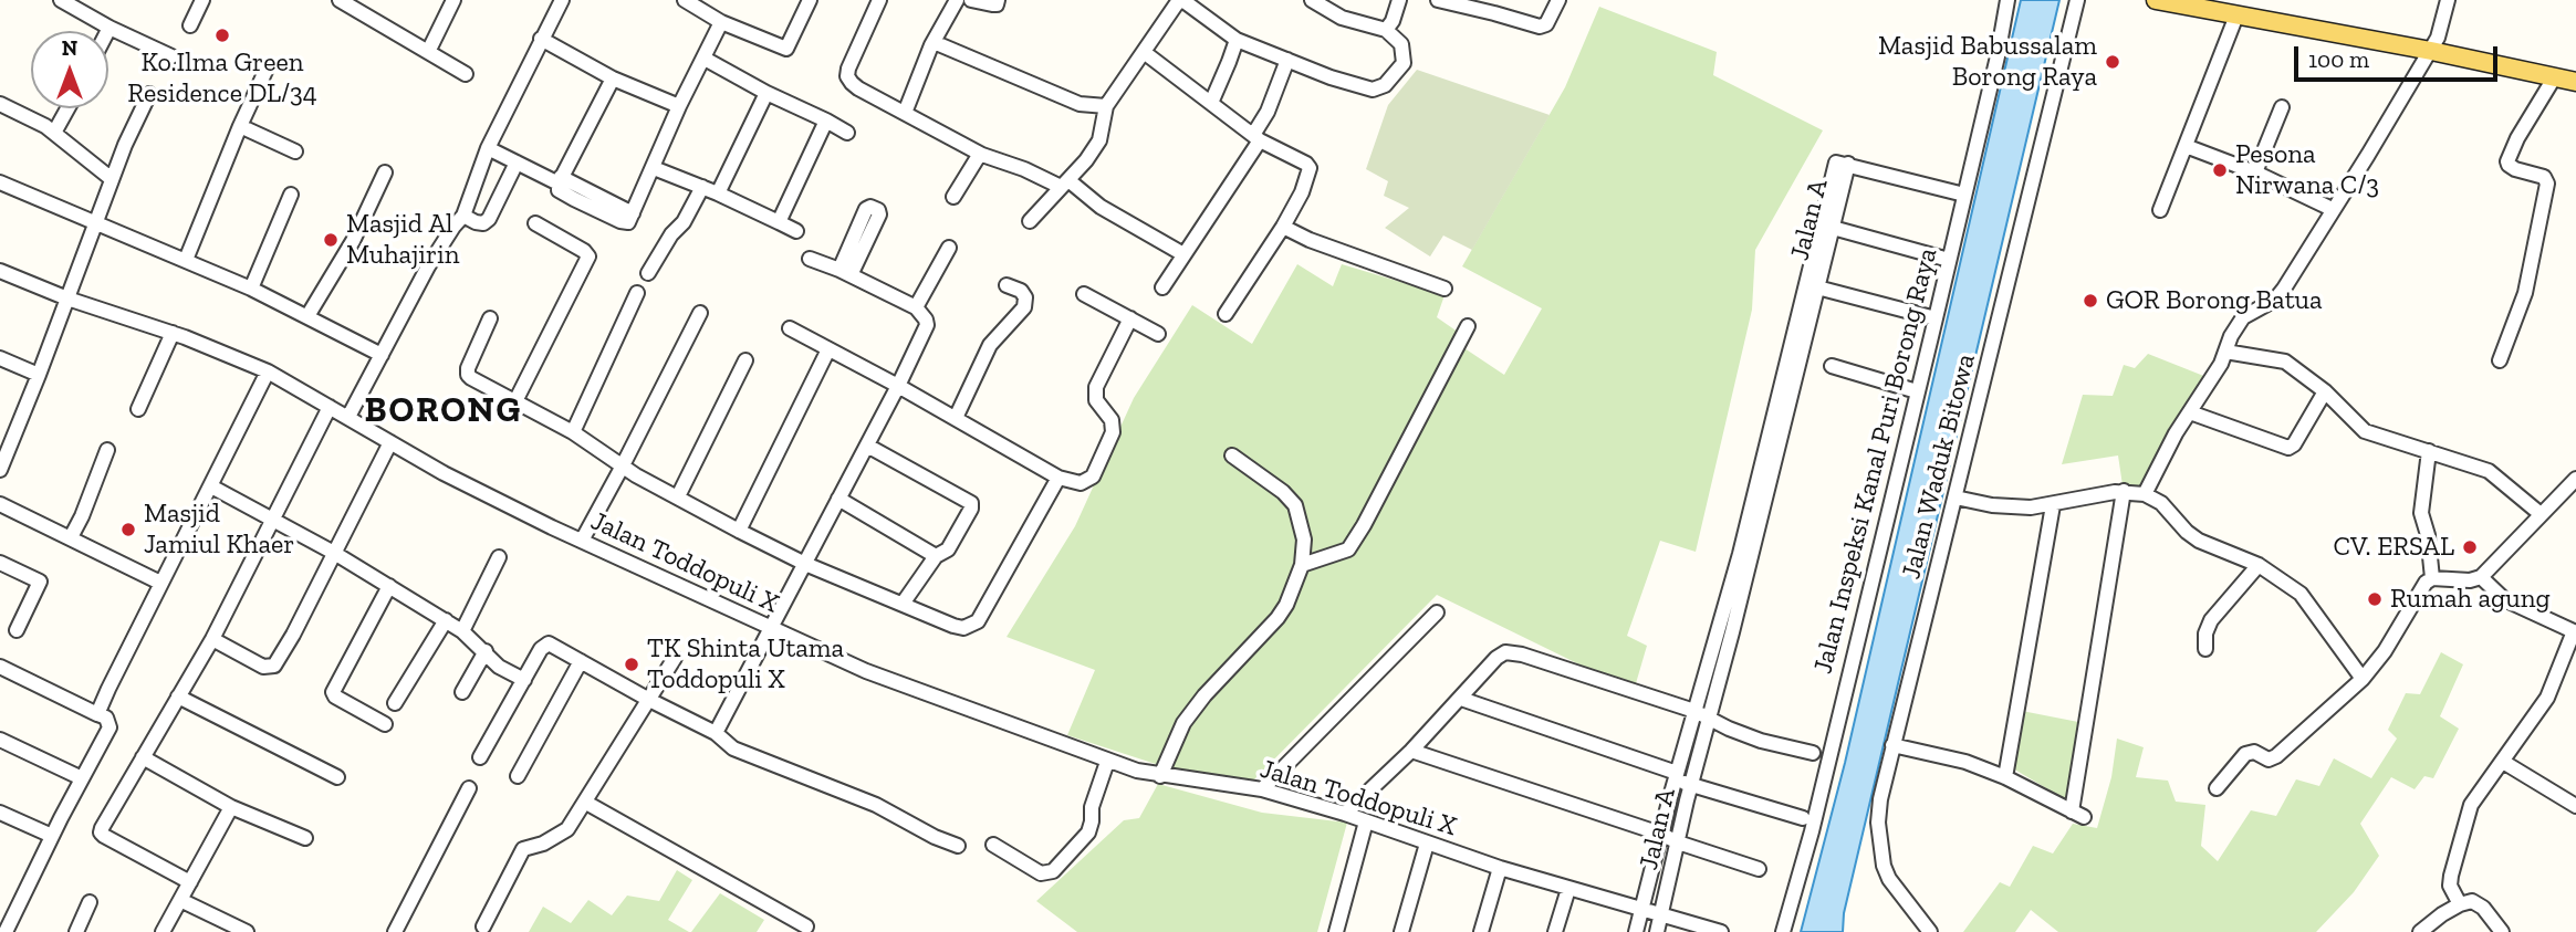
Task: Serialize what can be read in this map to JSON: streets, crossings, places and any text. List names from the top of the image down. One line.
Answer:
{"streets":{"street":["Jalan A","Jalan Inspeksi Kanal Puri Borong Raya","Jalan Waduk Bitowa","Jalan Toddopuli X"]},"crossings":[["Jalan A","Jalan Toddopuli X"]],"districts":["BORONG"],"places":["Ko.Ilma Green Residence DL/34","Masjid Babussalam Borong Raya","Pesona Nirwana C/3","Masjid Al Muhajirin","GOR Borong Batua","Masjid Jamiul Khaer","CV. ERSAL","Rumah agung","TK Shinta Utama Toddopuli X"],"scale_bar":"100 m","north":"top"}
